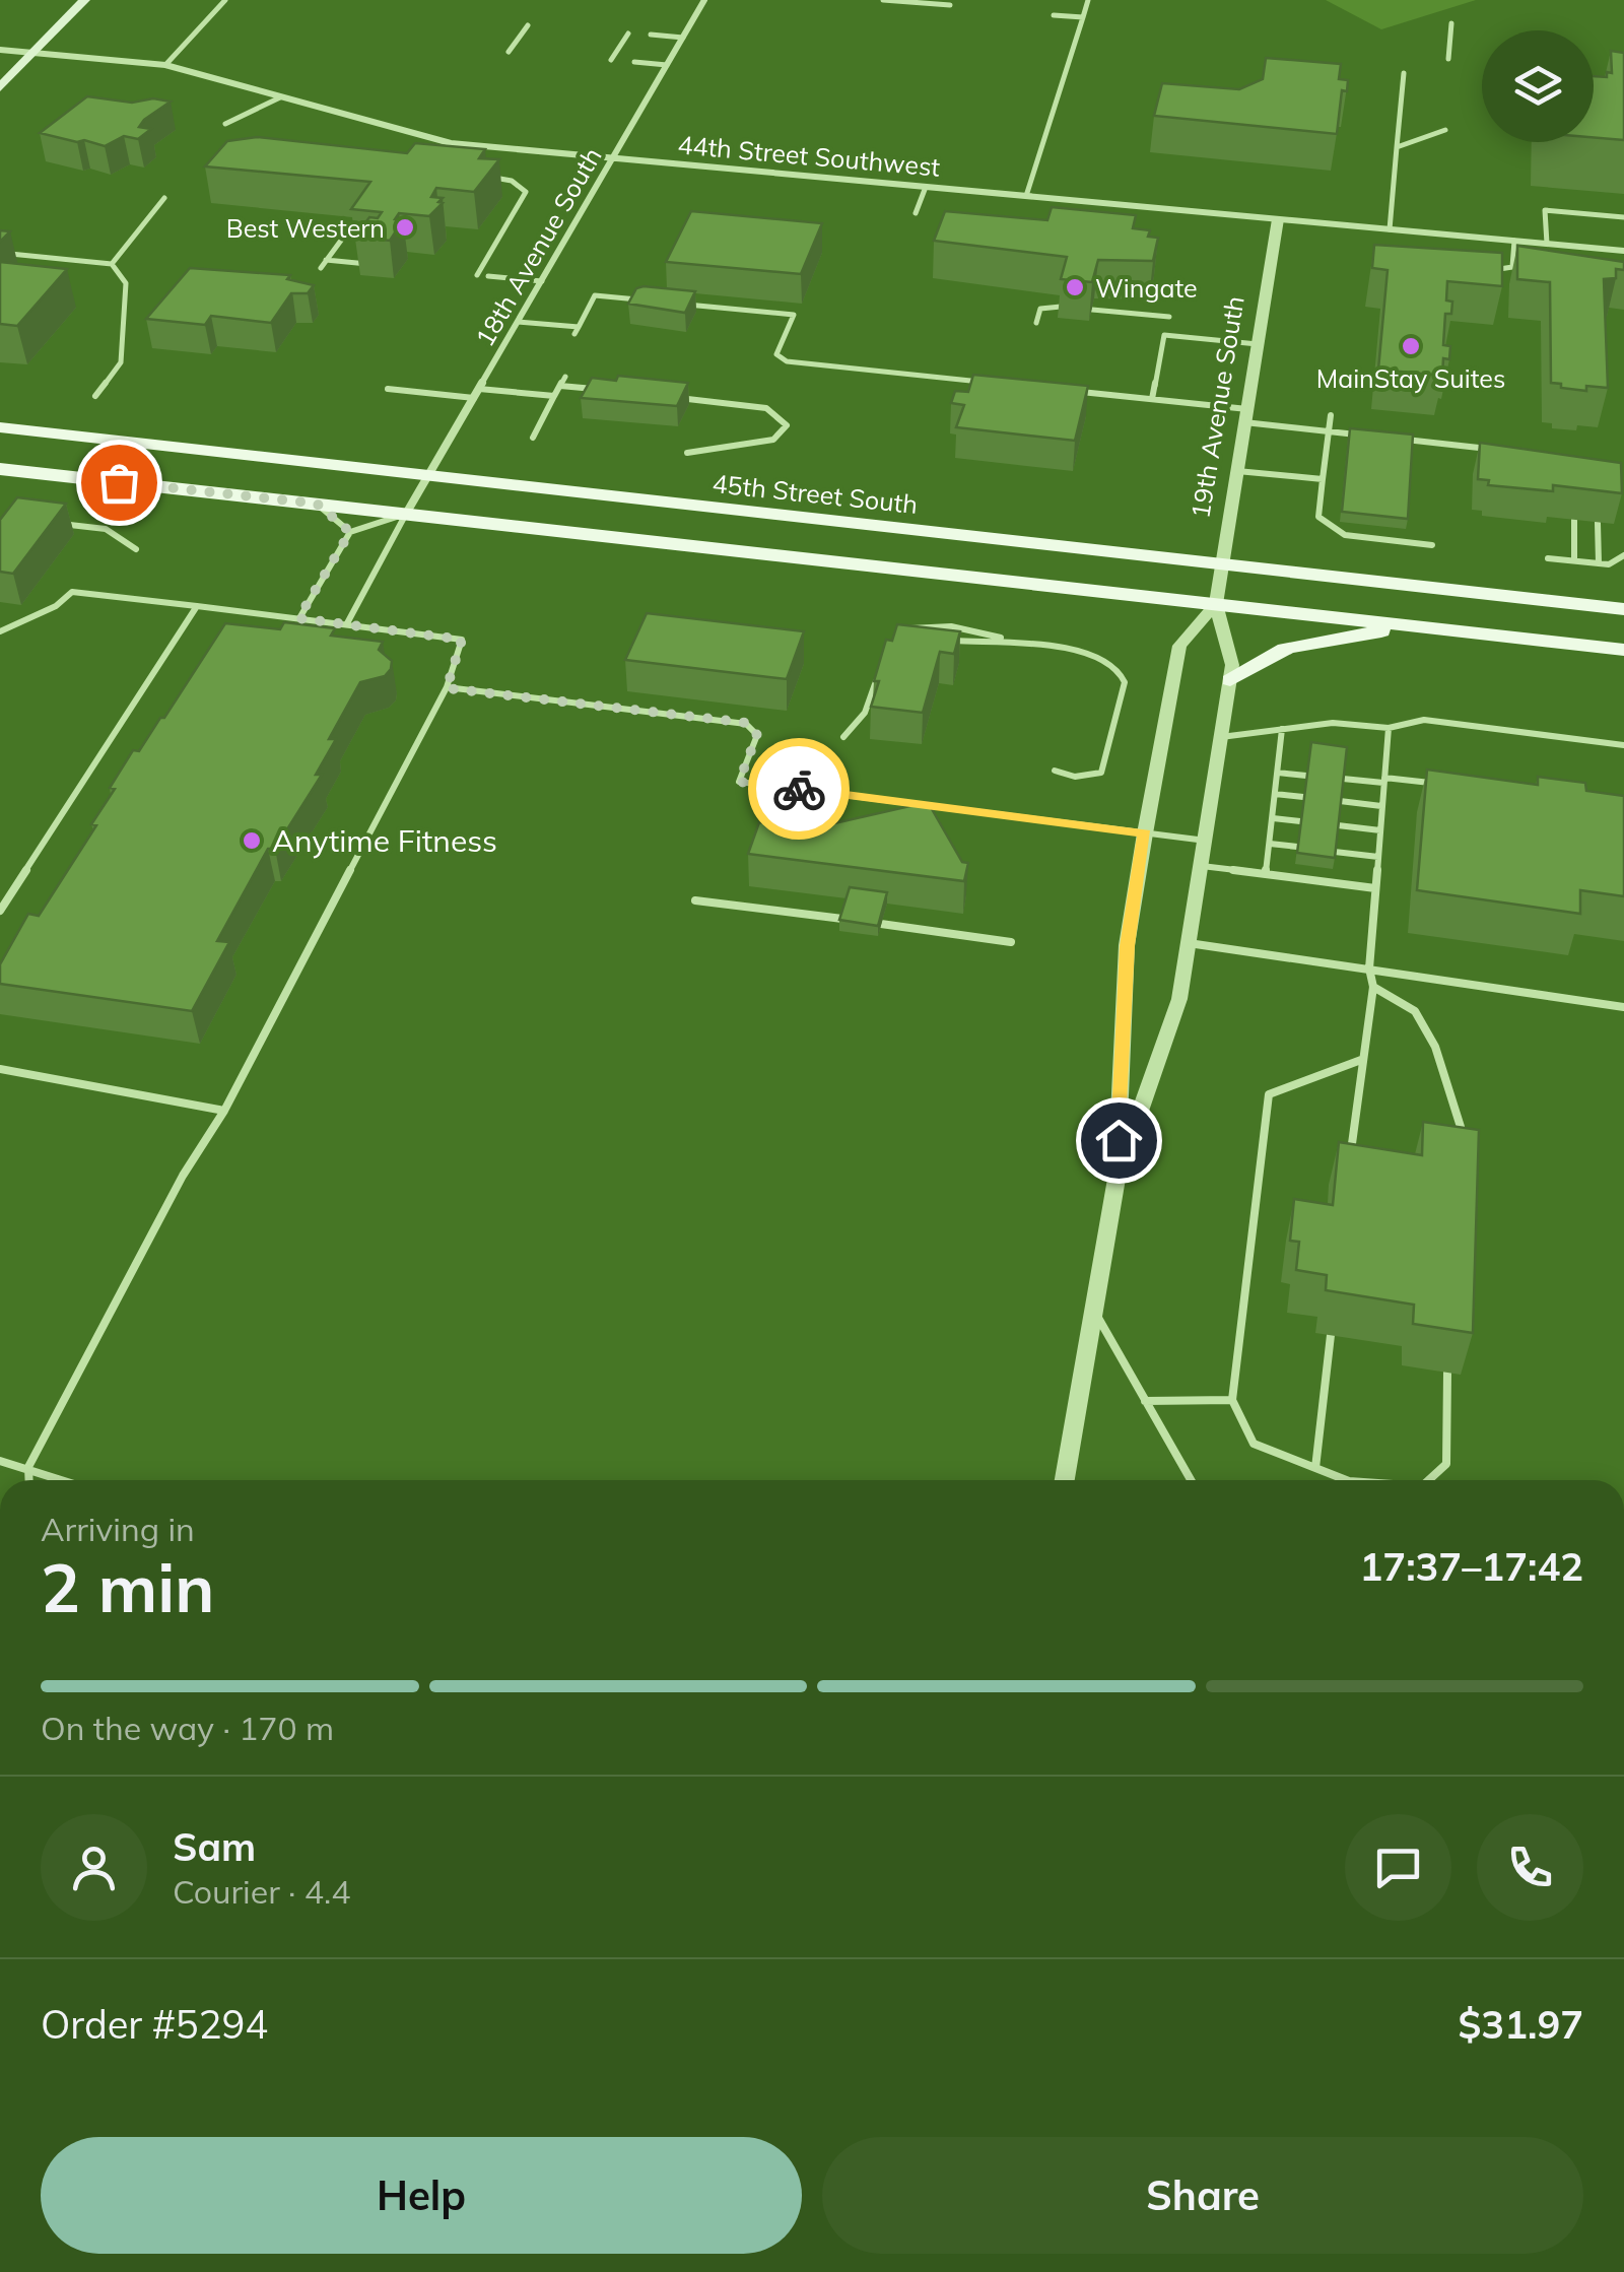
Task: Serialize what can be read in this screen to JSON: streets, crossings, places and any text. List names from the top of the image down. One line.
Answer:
{"streets":{"main road":["45th Street South"],"street":["44th Street Southwest","18th Avenue South","19th Avenue South"]},"crossings":[["44th Street Southwest","18th Avenue South"],["44th Street Southwest","19th Avenue South"],["18th Avenue South","45th Street South"],["19th Avenue South","45th Street South"]],"places":["Best Western","Wingate","MainStay Suites","Anytime Fitness"],"page":{"heading":["2 min","Arriving in","17:37–17:42"],"panel":["Sam","Courier · 4.4","Order #5294","$31.97"],"bar":"On the way · 170 m","buttons":["Help","Share"]}}
